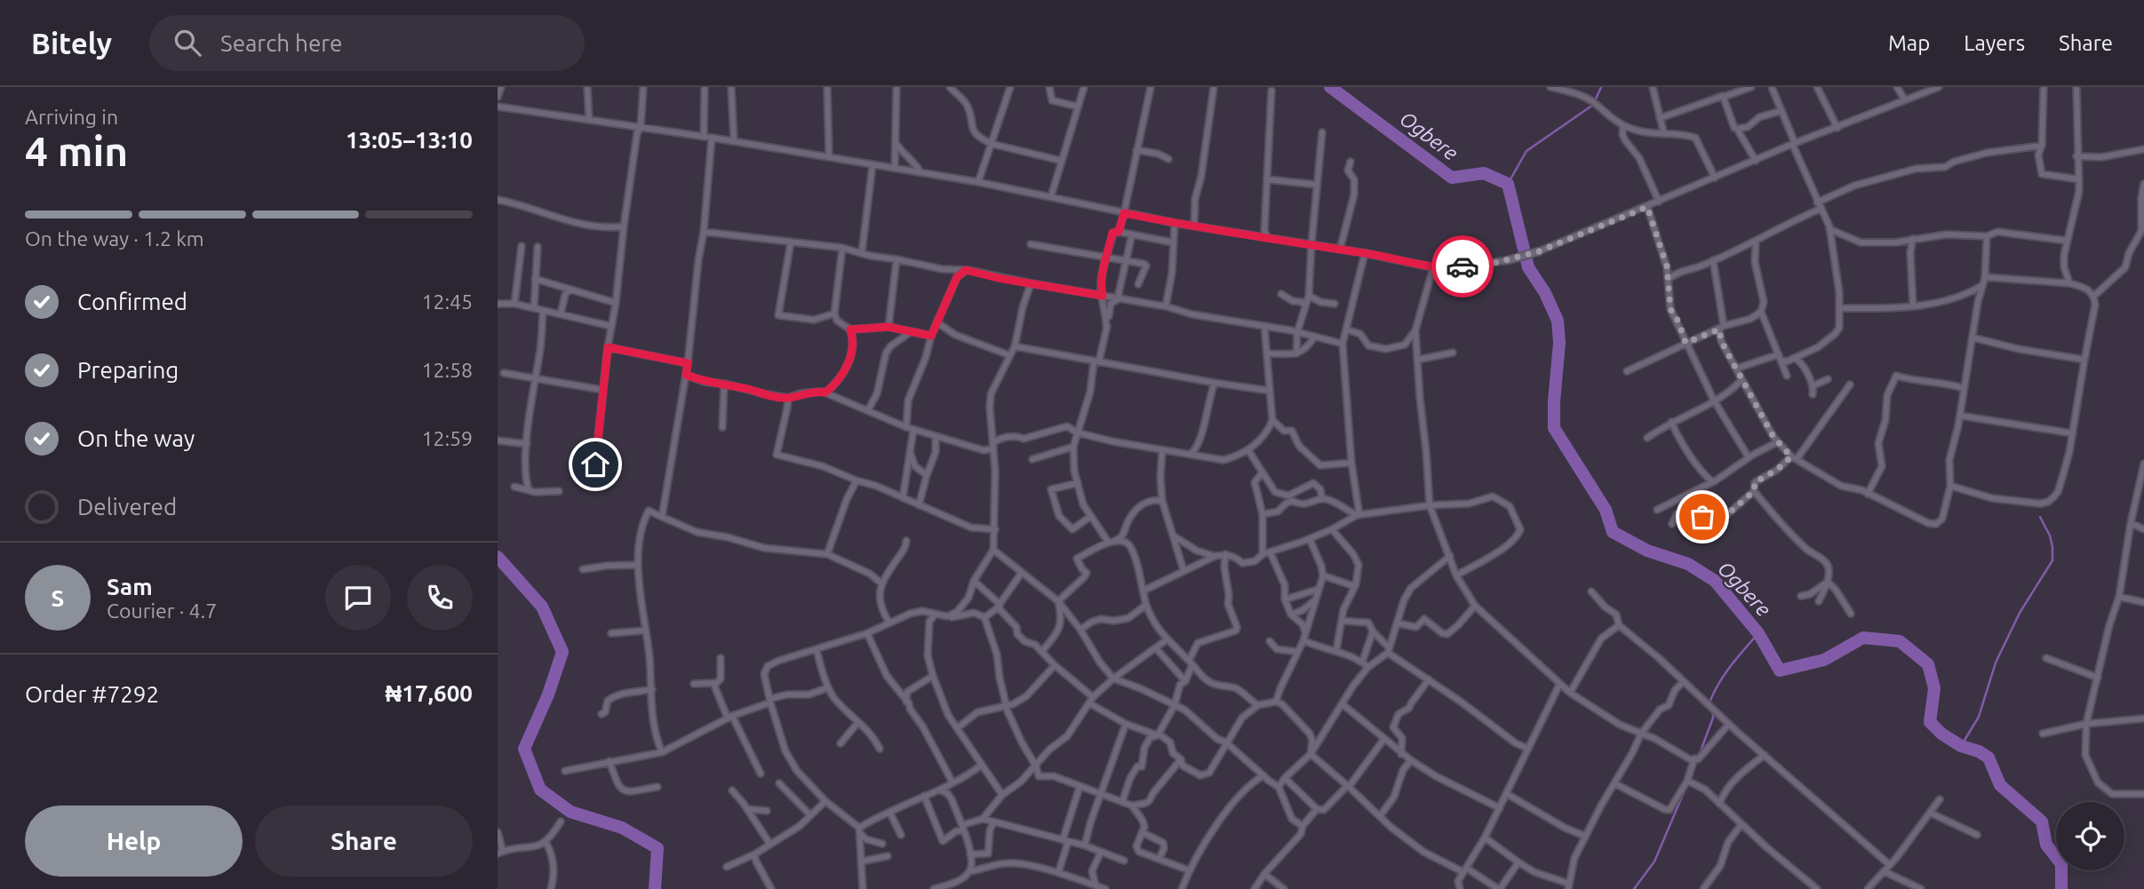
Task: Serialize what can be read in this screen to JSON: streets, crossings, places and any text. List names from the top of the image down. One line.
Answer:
{"water":["Ogbere"],"page":{"header":"Bitely","search":"Search here","nav":["Map","Layers","Share"],"heading":["4 min","Arriving in","13:05–13:10"],"panel":["Sam","Courier · 4.7","Order #7292","₦17,600"],"bar":"On the way · 1.2 km","list":[["Confirmed","12:45"],["Preparing","12:58"],["On the way","12:59"],"Delivered"],"round":"S","buttons":["Help","Share"]}}
